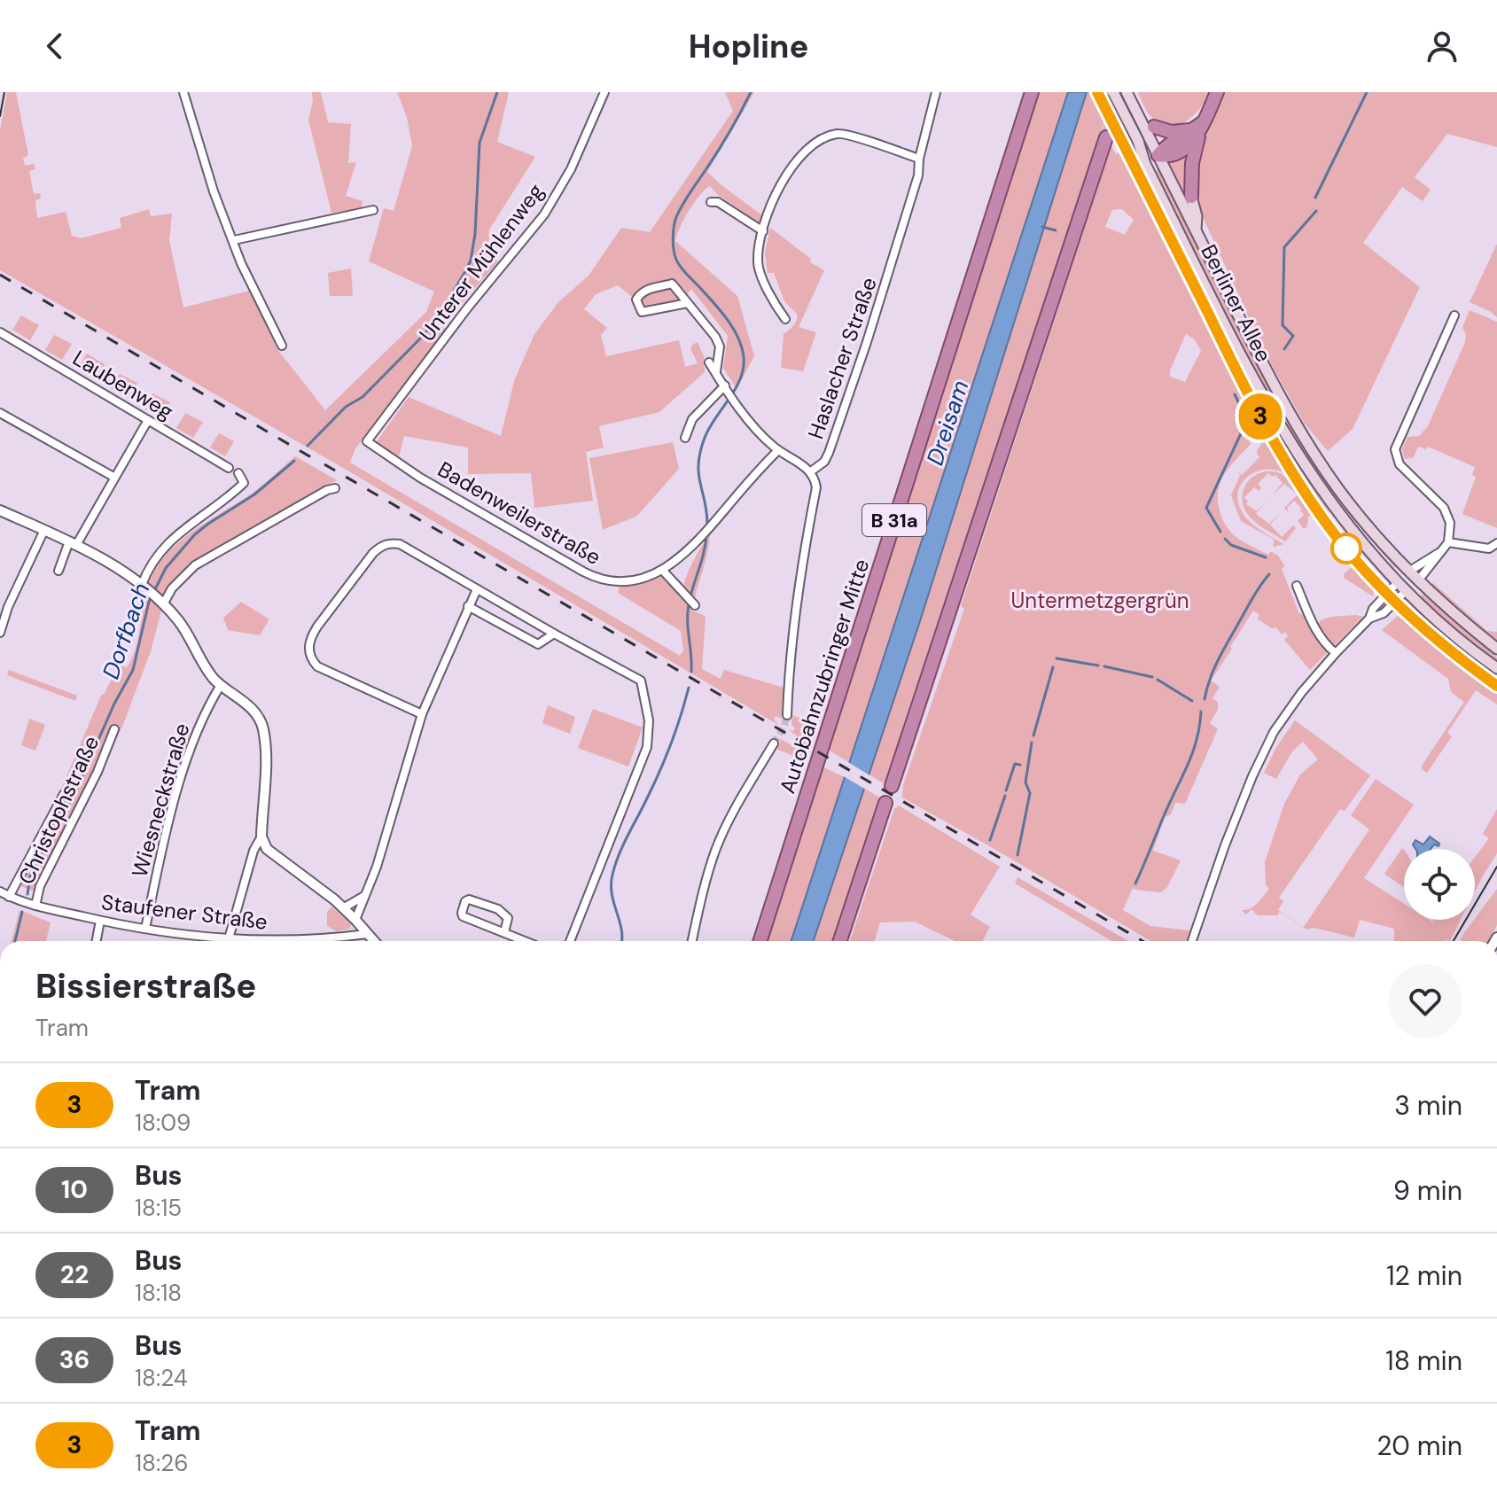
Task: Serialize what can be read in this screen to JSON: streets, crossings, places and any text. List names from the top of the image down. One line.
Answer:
{"streets":{"highway":["B 31a","Autobahnzubringer Mitte"],"main road":["Berliner Allee"],"street":["Unterer Mühlenweg","Haslacher Straße","Laubenweg","Badenweilerstraße","Wiesneckstraße","Christophstraße","Staufener Straße"]},"crossings":[["Unterer Mühlenweg","Badenweilerstraße"],["Wiesneckstraße","Staufener Straße"],["Christophstraße","Staufener Straße"]],"water":["Dreisam","Dorfbach"],"parks":["Untermetzgergrün"],"lines":["tram line 3"],"page":{"header":"Hopline","on_map":"3","heading":["Bissierstraße","Tram"],"list":[{"mark":"3","name":"Tram","note":"18:09","value":"3 min"},{"mark":"10","name":"Bus","note":"18:15","value":"9 min"},{"mark":"22","name":"Bus","note":"18:18","value":"12 min"},{"mark":"36","name":"Bus","note":"18:24","value":"18 min"},{"mark":"3","name":"Tram","note":"18:26","value":"20 min"}]}}
